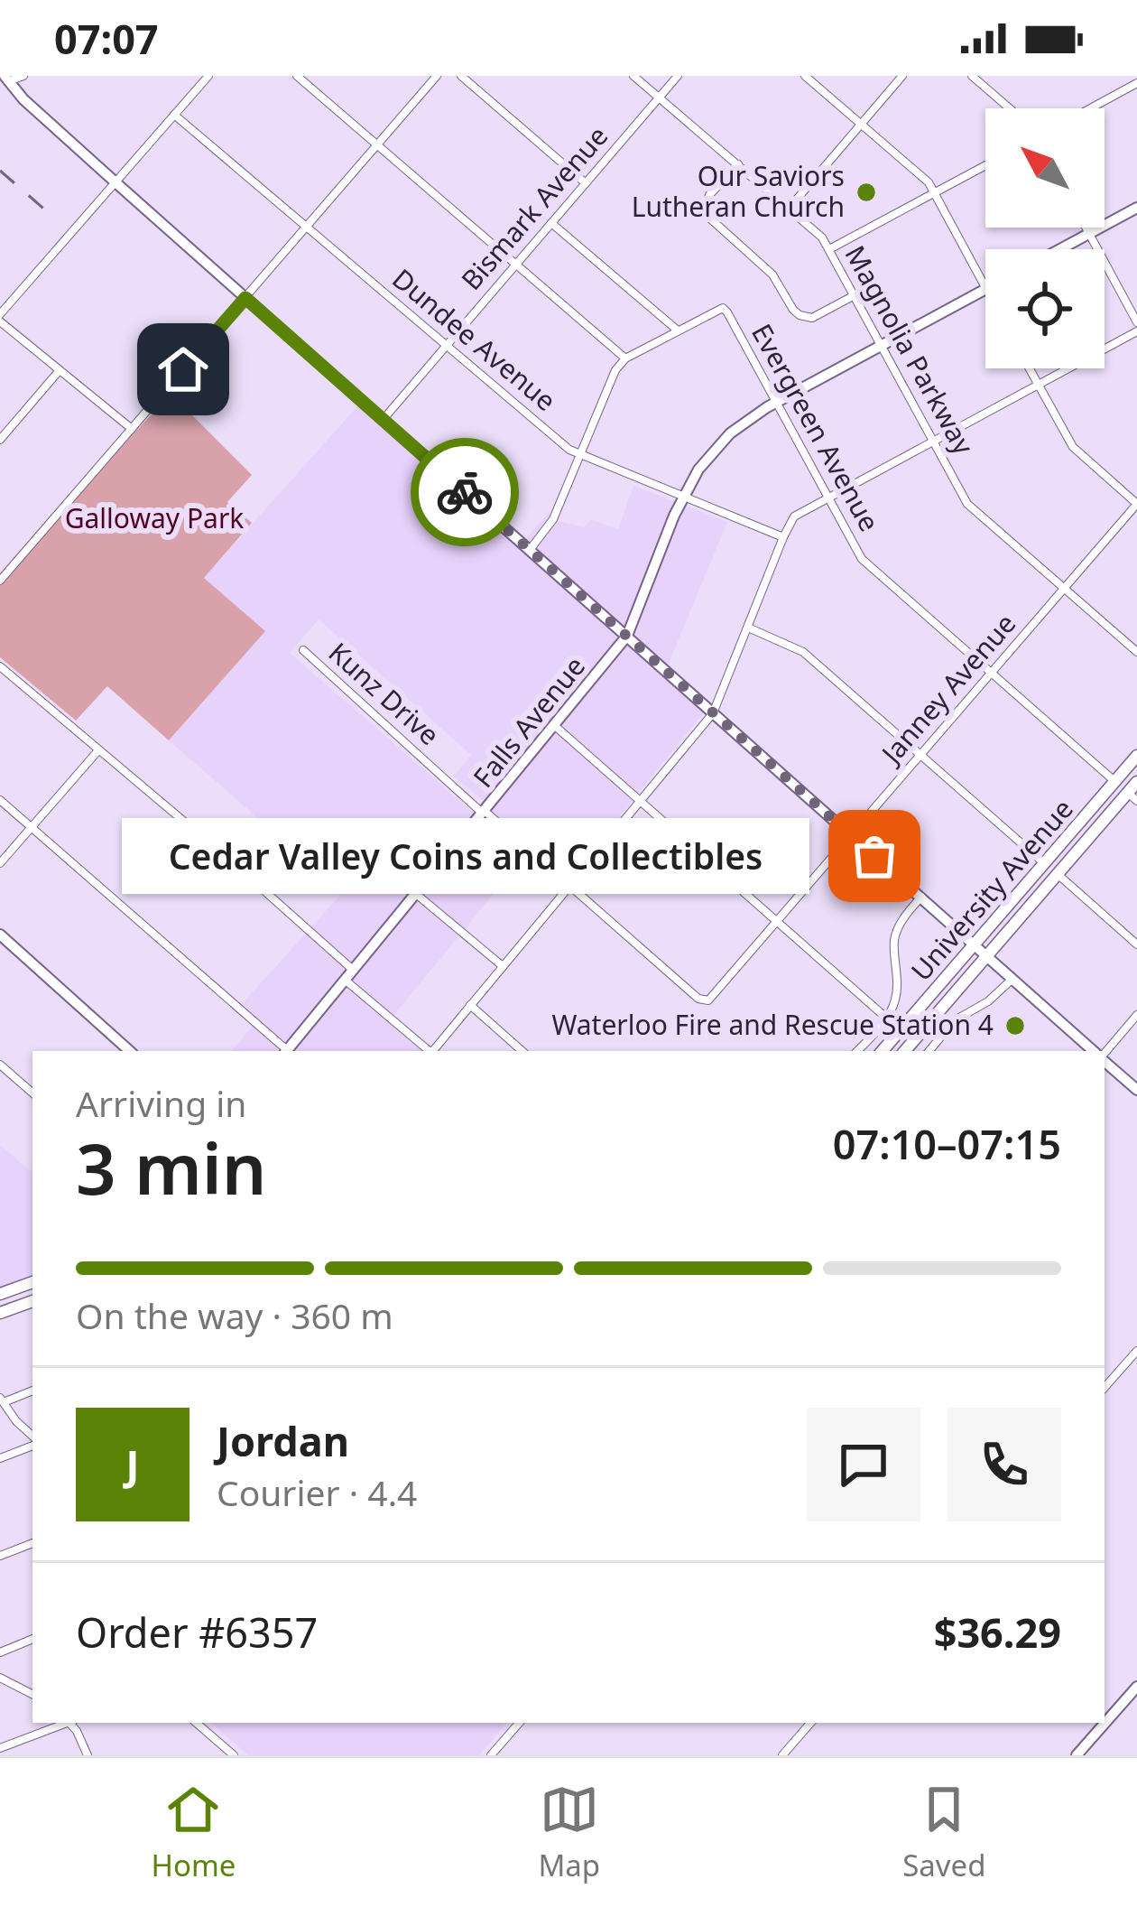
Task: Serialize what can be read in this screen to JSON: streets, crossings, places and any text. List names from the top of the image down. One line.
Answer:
{"streets":{"main road":["Falls Avenue","University Avenue"],"street":["Bismark Avenue","Dundee Avenue","Magnolia Parkway","Evergreen Avenue","Janney Avenue","Kunz Drive"]},"crossings":[["Bismark Avenue","Dundee Avenue"],["Bismark Avenue","Magnolia Parkway"],["Dundee Avenue","Falls Avenue"],["Magnolia Parkway","Janney Avenue"],["Magnolia Parkway","Falls Avenue"],["Evergreen Avenue","Janney Avenue"],["Evergreen Avenue","Falls Avenue"],["Evergreen Avenue","University Avenue"],["Janney Avenue","Kunz Drive"],["Kunz Drive","Falls Avenue"]],"parks":["Galloway Park"],"places":["Our Saviors Lutheran Church","Cedar Valley Coins and Collectibles","Waterloo Fire and Rescue Station 4"],"north":"top left","page":{"status":"07:07","bubble":"Cedar Valley Coins and Collectibles","heading":["3 min","Arriving in","07:10–07:15"],"panel":["Jordan","Courier · 4.4","Order #6357","$36.29"],"bar":"On the way · 360 m","round":"J","tabs":["Home","Map","Saved"]}}
